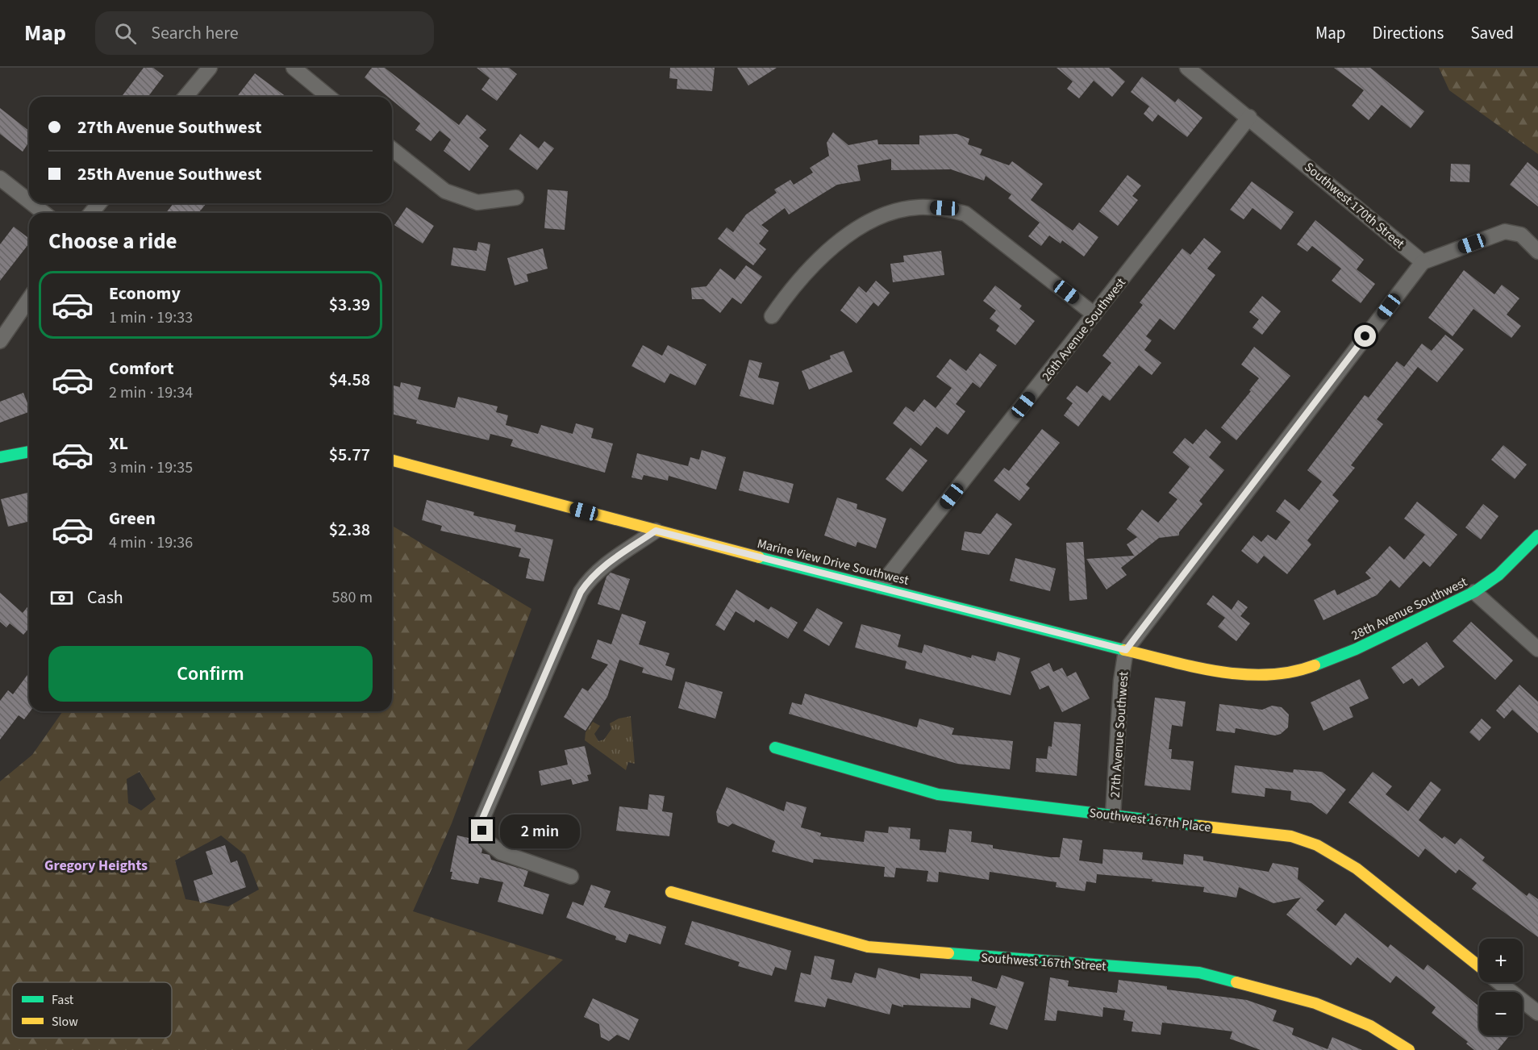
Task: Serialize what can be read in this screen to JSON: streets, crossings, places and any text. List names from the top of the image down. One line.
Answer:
{"streets":{"street":["Southwest 170th Street","26th Avenue Southwest","Marine View Drive Southwest","28th Avenue Southwest","27th Avenue Southwest","Southwest 167th Place","Southwest 167th Street"]},"crossings":[["Southwest 170th Street","26th Avenue Southwest"],["Southwest 170th Street","27th Avenue Southwest"],["26th Avenue Southwest","Marine View Drive Southwest"],["Marine View Drive Southwest","28th Avenue Southwest"],["Marine View Drive Southwest","27th Avenue Southwest"],["27th Avenue Southwest","Southwest 167th Place"]],"districts":["Gregory Heights"],"legend":["Fast","Slow"],"page":{"header":"Map","search":"Search here","nav":["Map","Directions","Saved"],"banner":["27th Avenue Southwest","25th Avenue Southwest"],"heading":"Choose a ride","list":[{"name":"Economy","note":"1 min · 19:33","value":"$3.39"},{"name":"Comfort","note":"2 min · 19:34","value":"$4.58"},{"name":"XL","note":"3 min · 19:35","value":"$5.77"},{"name":"Green","note":"4 min · 19:36","value":"$2.38"}],"pay":["Cash","580 m"],"buttons":"Confirm","bubble":"2 min","map_buttons":["+","−"]}}
